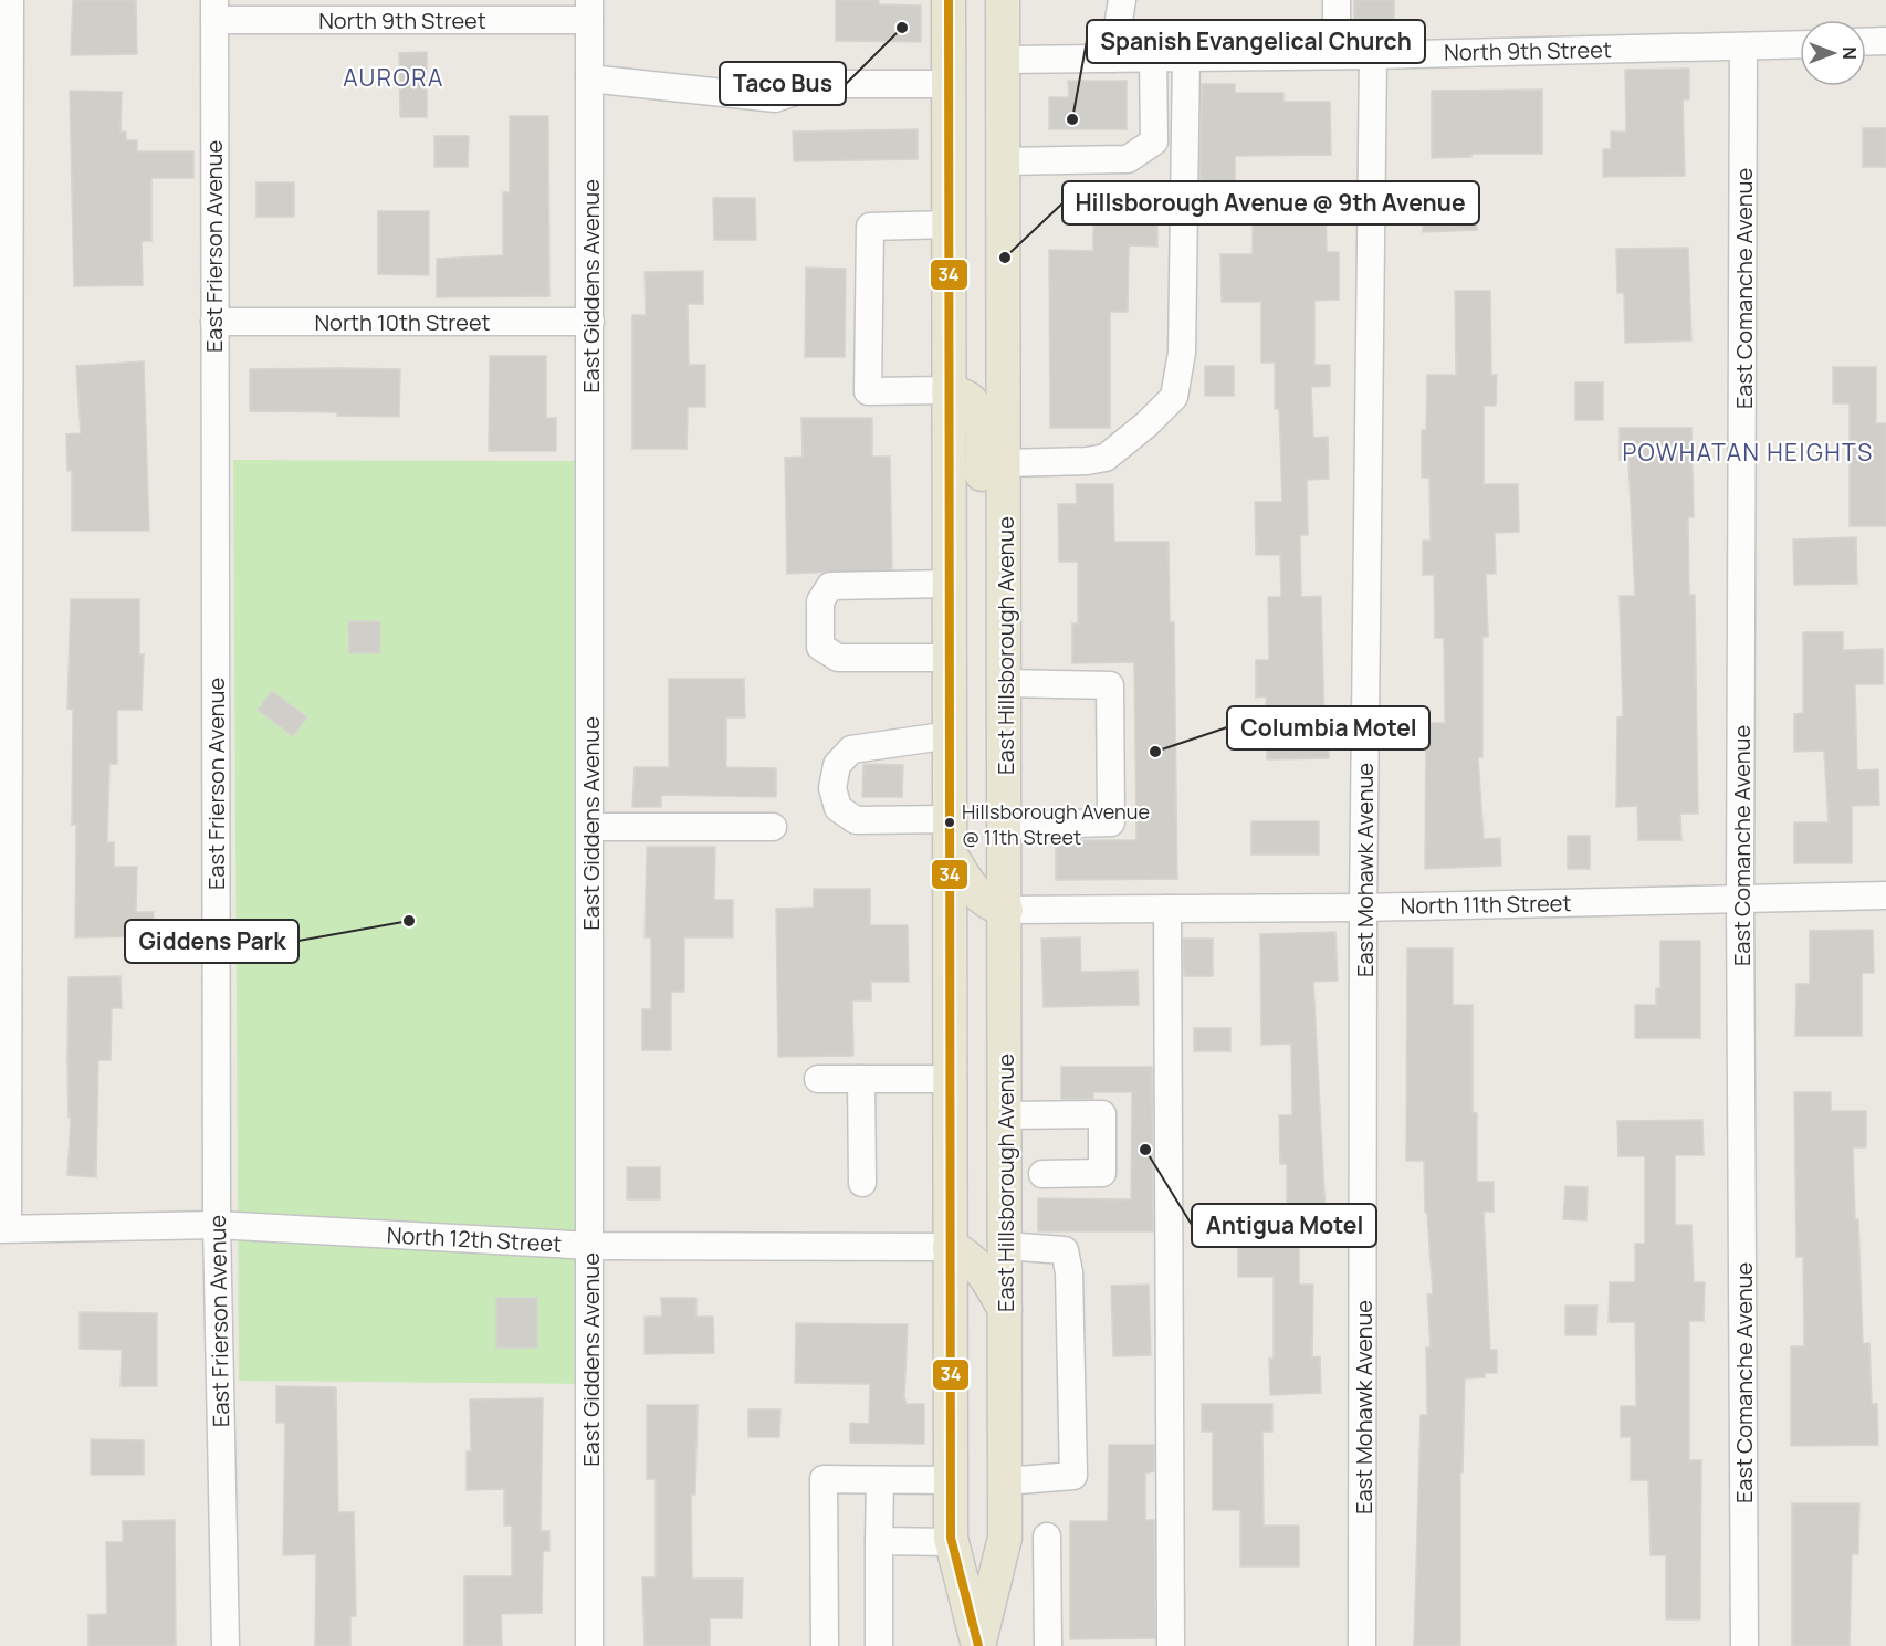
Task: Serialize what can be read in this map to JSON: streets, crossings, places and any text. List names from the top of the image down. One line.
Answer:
{"streets":{"main road":["East Hillsborough Avenue"],"street":["North 9th Street","East Frierson Avenue","East Giddens Avenue","East Comanche Avenue","North 10th Street","East Mohawk Avenue","North 11th Street","North 12th Street"]},"crossings":[["North 9th Street","East Frierson Avenue"],["North 9th Street","East Giddens Avenue"],["North 9th Street","East Comanche Avenue"],["North 9th Street","East Hillsborough Avenue"],["North 9th Street","East Mohawk Avenue"],["East Frierson Avenue","North 10th Street"],["East Frierson Avenue","North 12th Street"],["East Giddens Avenue","North 10th Street"],["East Giddens Avenue","North 12th Street"],["East Comanche Avenue","North 11th Street"],["East Hillsborough Avenue","North 11th Street"],["East Hillsborough Avenue","North 12th Street"],["East Mohawk Avenue","North 11th Street"]],"districts":["AURORA","POWHATAN HEIGHTS"],"places":["Taco Bus","Spanish Evangelical Church","Hillsborough Avenue @ 9th Avenue","Columbia Motel","Hillsborough Avenue @ 11th Street","Giddens Park","Antigua Motel"],"lines":["transit line 34"],"north":"right"}
